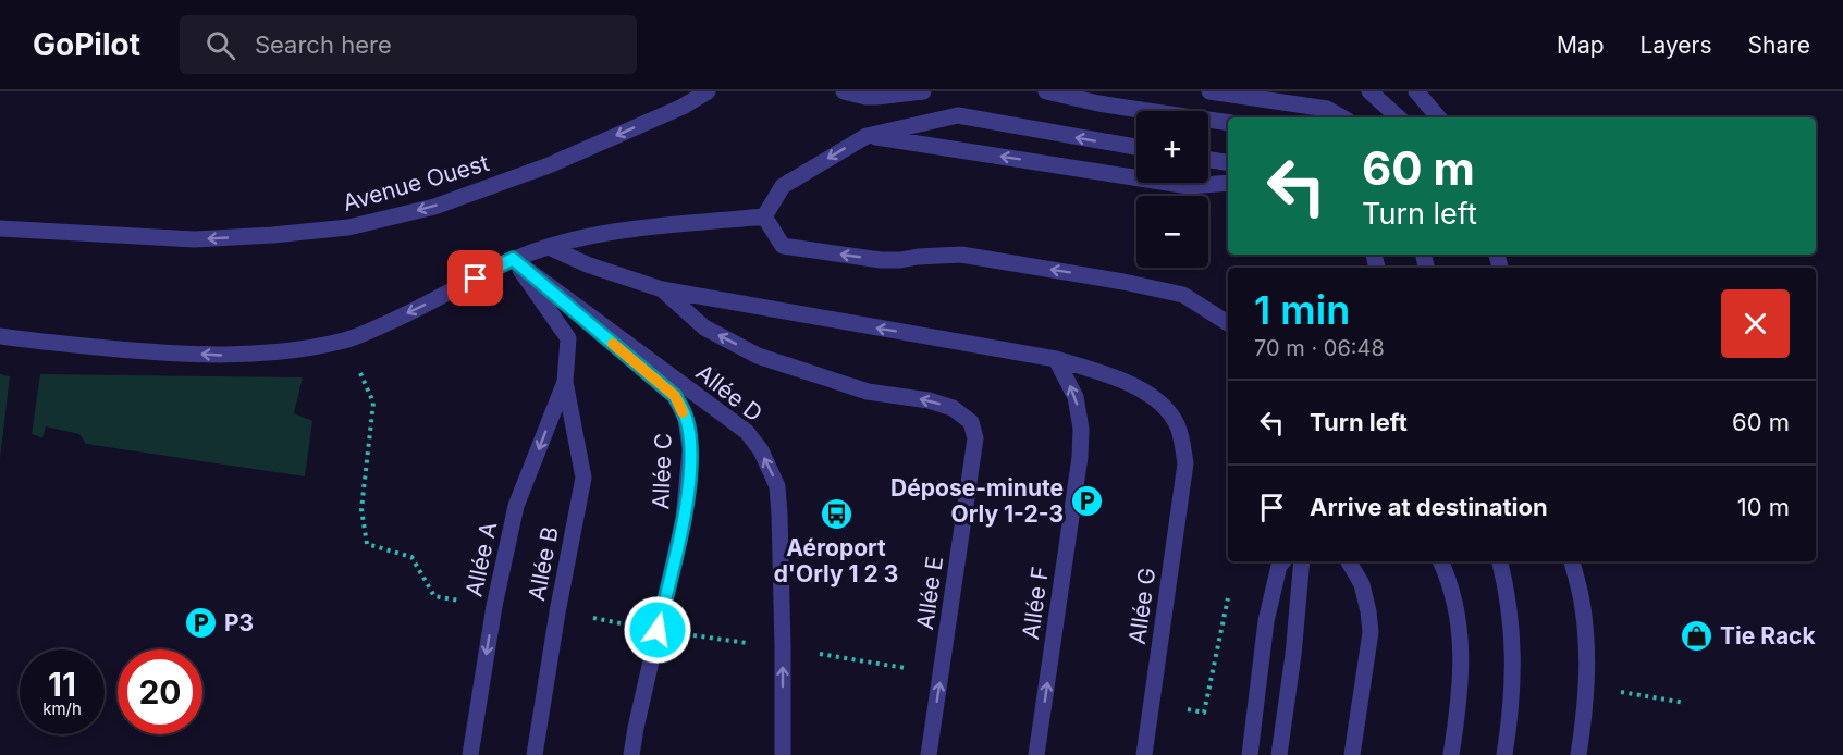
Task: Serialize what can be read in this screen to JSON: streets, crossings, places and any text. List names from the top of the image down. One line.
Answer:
{"streets":{"lane":["Avenue Ouest","Allée D","Allée C","Allée A","Allée B","Allée E","Allée F","Allée G"]},"crossings":[["Allée D","Allée C"],["Allée A","Allée B"],["Allée E","Allée G"],["Allée F","Allée G"]],"one_way":["Allée D","Allée A","Allée F"],"places":{"parking":["Dépose-minute Orly 1-2-3","P3"],"bus stop":["Aéroport d'Orly 1 2 3"],"shop":["Tie Rack"]},"page":{"header":"GoPilot","search":"Search here","nav":["Map","Layers","Share"],"map_buttons":["+","−"],"turn":["60 m","Turn left"],"heading":["1 min","70 m · 06:48"],"list":[{"name":"Turn left","value":"60 m"},{"name":"Arrive at destination","value":"10 m"}],"speed":"11 km/h","limit":"20"}}
